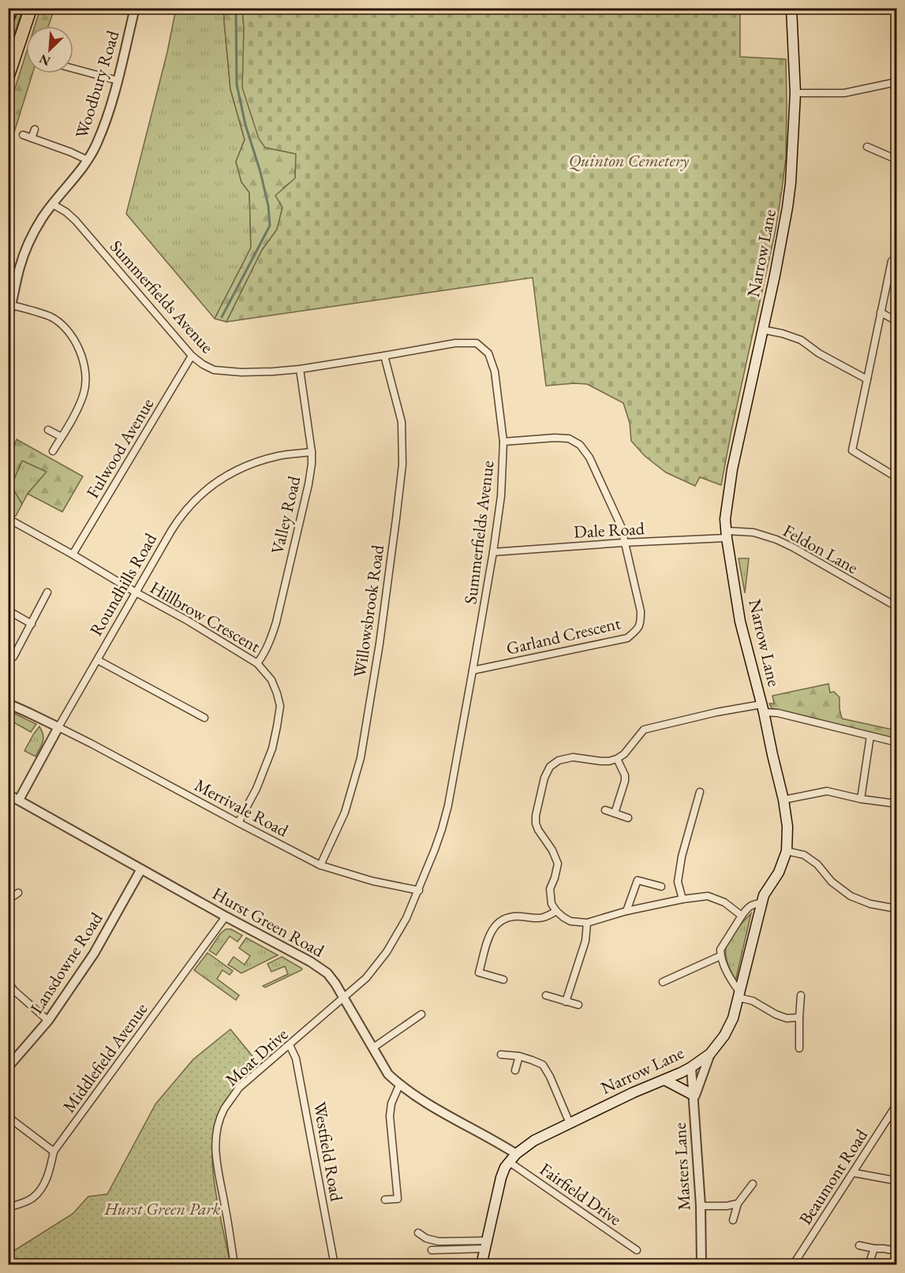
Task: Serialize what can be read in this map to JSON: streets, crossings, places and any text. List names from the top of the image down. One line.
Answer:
{"streets":{"main road":["Narrow Lane"],"street":["Woodbury Road","Summerfields Avenue","Fulwood Avenue","Valley Road","Dale Road","Feldon Lane","Roundhills Road","Willowsbrook Road","Hillbrow Crescent","Garland Crescent","Merrivale Road","Hurst Green Road","Lansdowne Road","Moat Drive","Middlefield Avenue","Westfield Road","Masters Lane","Beaumont Road","Fairfield Drive"]},"crossings":[["Woodbury Road","Summerfields Avenue"],["Narrow Lane","Dale Road"],["Narrow Lane","Feldon Lane"],["Narrow Lane","Hurst Green Road"],["Narrow Lane","Masters Lane"],["Narrow Lane","Fairfield Drive"],["Summerfields Avenue","Fulwood Avenue"],["Summerfields Avenue","Valley Road"],["Summerfields Avenue","Dale Road"],["Summerfields Avenue","Willowsbrook Road"],["Summerfields Avenue","Garland Crescent"],["Summerfields Avenue","Merrivale Road"],["Summerfields Avenue","Hurst Green Road"],["Summerfields Avenue","Moat Drive"],["Fulwood Avenue","Hillbrow Crescent"],["Valley Road","Roundhills Road"],["Valley Road","Hillbrow Crescent"],["Dale Road","Feldon Lane"],["Dale Road","Garland Crescent"],["Roundhills Road","Hillbrow Crescent"],["Roundhills Road","Merrivale Road"],["Roundhills Road","Hurst Green Road"],["Willowsbrook Road","Merrivale Road"],["Hillbrow Crescent","Merrivale Road"],["Hurst Green Road","Lansdowne Road"],["Hurst Green Road","Moat Drive"],["Hurst Green Road","Middlefield Avenue"],["Moat Drive","Westfield Road"]],"parks":["Quinton Cemetery","Hurst Green Park"],"north":"bottom left"}
